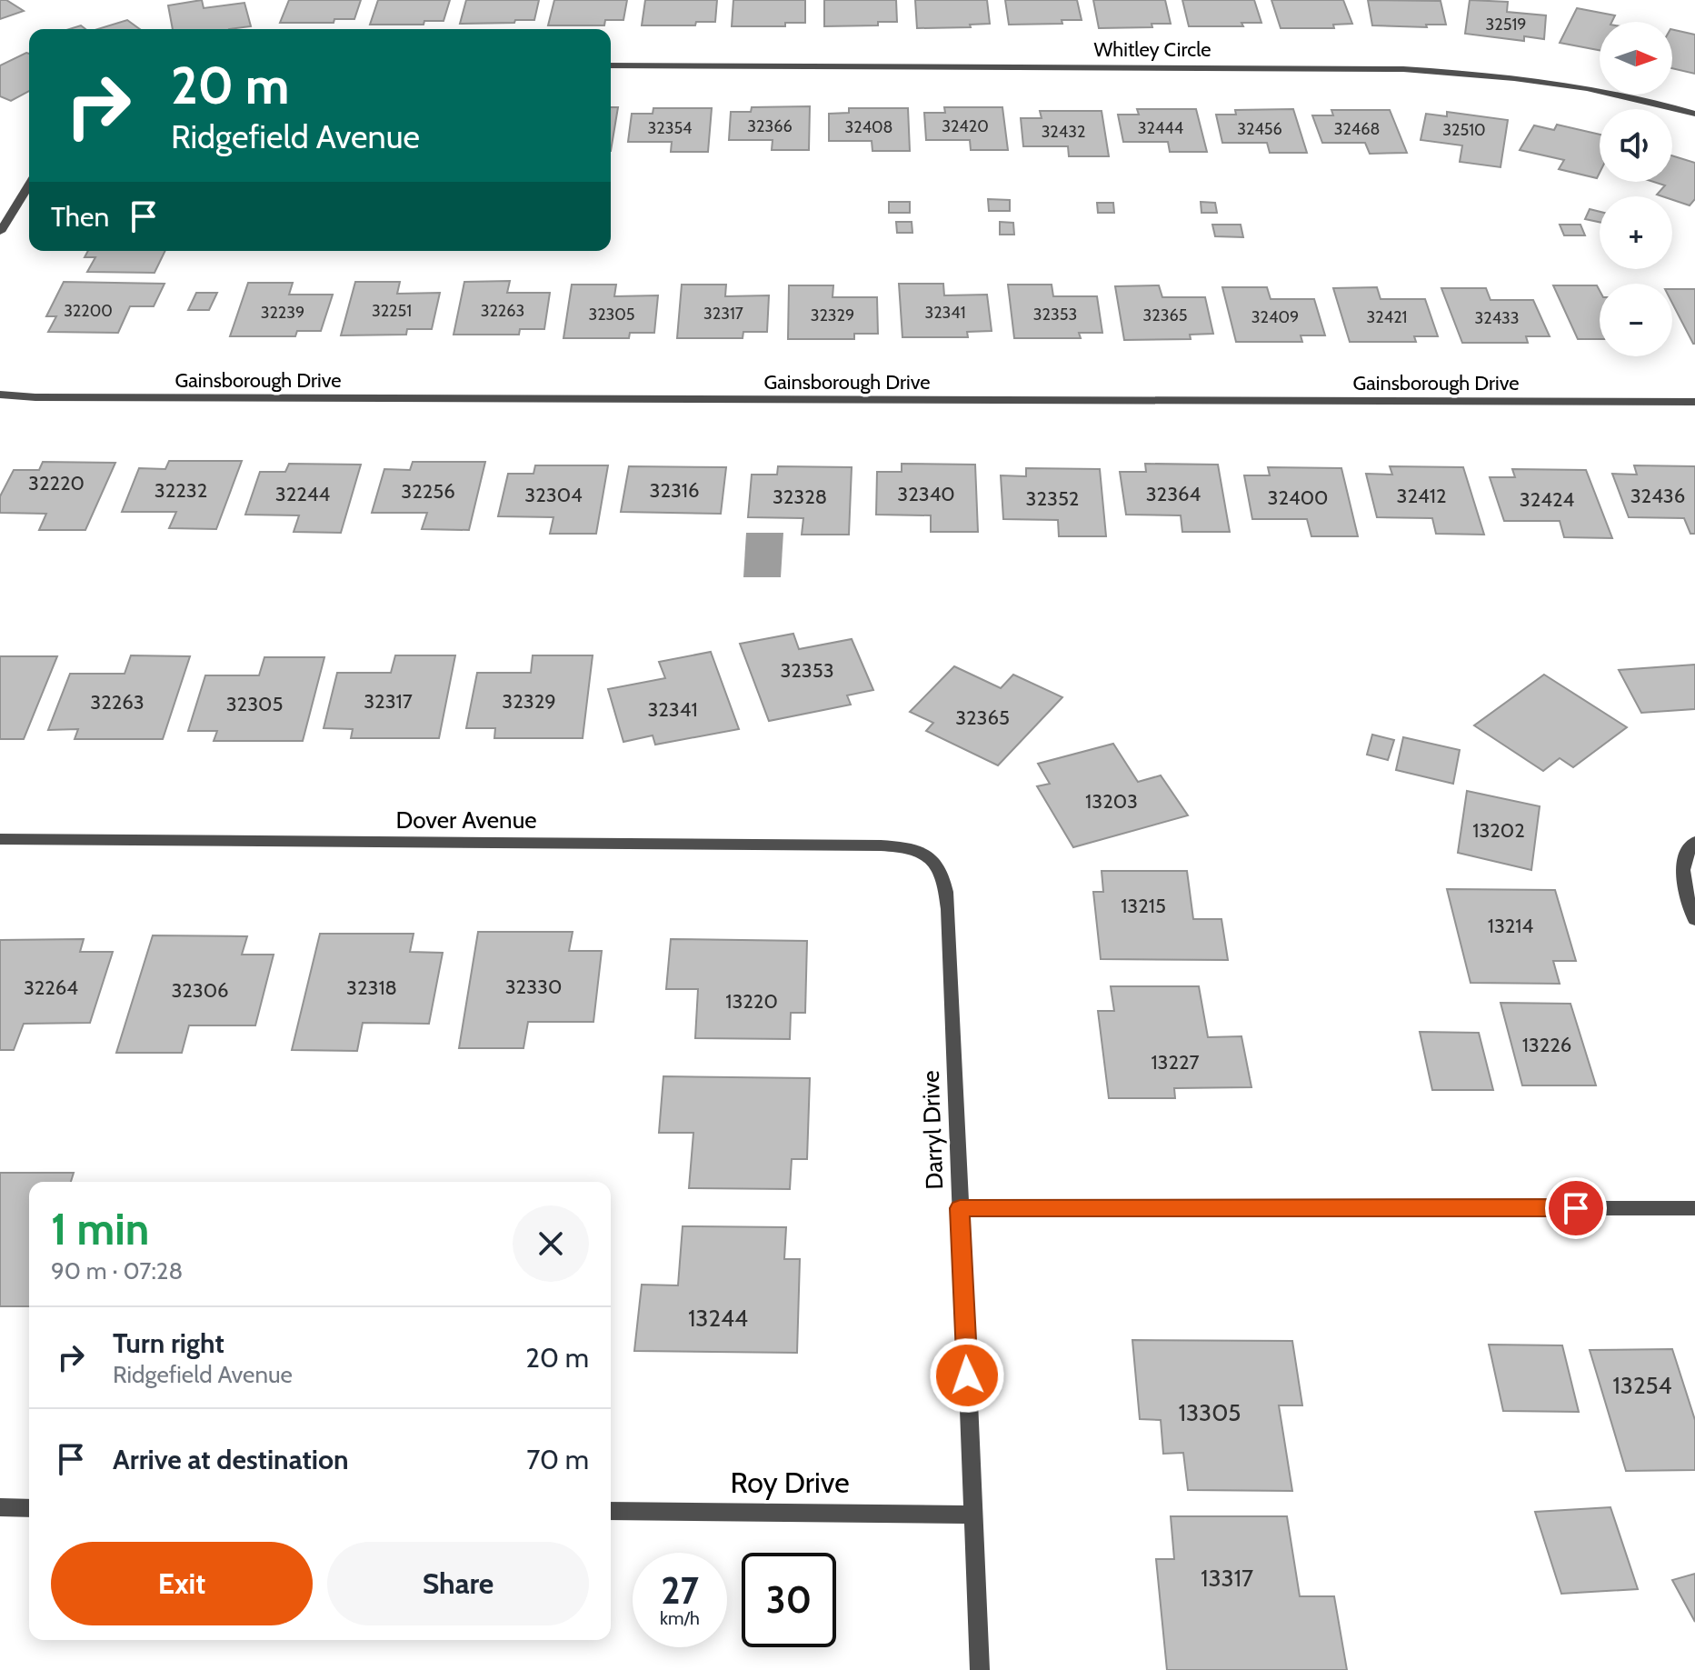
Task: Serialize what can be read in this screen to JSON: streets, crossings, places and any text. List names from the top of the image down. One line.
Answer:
{"streets":{"street":["Whitley Circle","Gainsborough Drive","Dover Avenue","Darryl Drive","Roy Drive"]},"crossings":[["Dover Avenue","Darryl Drive"],["Darryl Drive","Roy Drive"]],"house_numbers":["32519","32366","32420","32408","32354","32444","32456","32468","32510","32432","32200","32251","32263","32239","32341","32317","32305","32353","32329","32365","32409","32421","32433","32220","32232","32316","32256","32244","32340","32364","32304","32412","32436","32328","32400","32352","32424","32353","32317","32329","32263","32305","32341","32365","13203","13202","13215","13214","32330","32264","32318","32306","13220","13226","13227","13244","13254","13305","13317"],"north":"right","page":{"map_buttons":["+","−"],"turn":["20 m","Ridgefield Avenue"],"then":"Then","heading":["1 min","90 m · 07:28"],"list":[{"name":"Turn right","note":"Ridgefield Avenue","value":"20 m"},{"name":"Arrive at destination","value":"70 m"}],"buttons":["Exit","Share"],"speed":"27 km/h","limit":"30"}}
